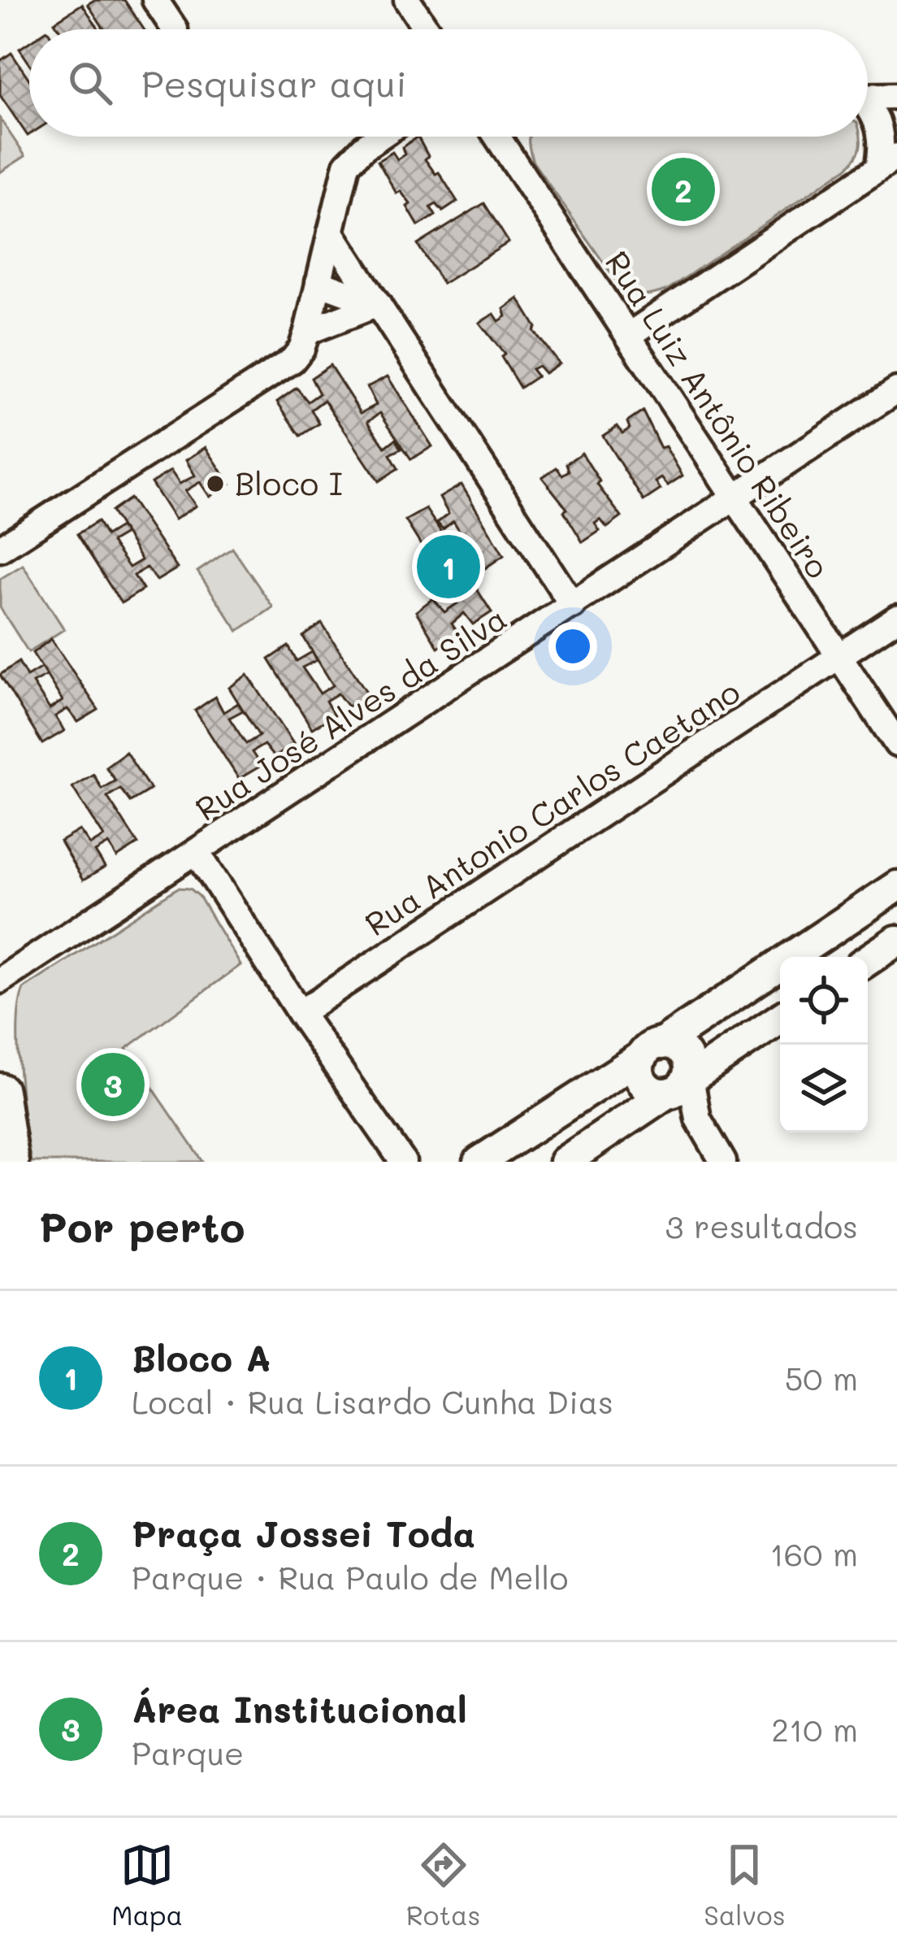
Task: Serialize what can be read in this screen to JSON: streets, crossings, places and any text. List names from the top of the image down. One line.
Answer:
{"streets":{"street":["Rua Luiz Antônio Ribeiro","Rua José Alves da Silva","Rua Antonio Carlos Caetano"]},"crossings":[["Rua Luiz Antônio Ribeiro","Rua José Alves da Silva"],["Rua Luiz Antônio Ribeiro","Rua Antonio Carlos Caetano"]],"places":["Bloco I"],"page":{"search":"Pesquisar aqui","pins":["2","1","3"],"heading":["Por perto","3 resultados"],"list":[{"mark":"1","name":"Bloco A","note":"Local · Rua Lisardo Cunha Dias","value":"50 m"},{"mark":"2","name":"Praça Jossei Toda","note":"Parque · Rua Paulo de Mello","value":"160 m"},{"mark":"3","name":"Área Institucional","note":"Parque","value":"210 m"}],"nav":["Mapa","Rotas","Salvos"]}}
